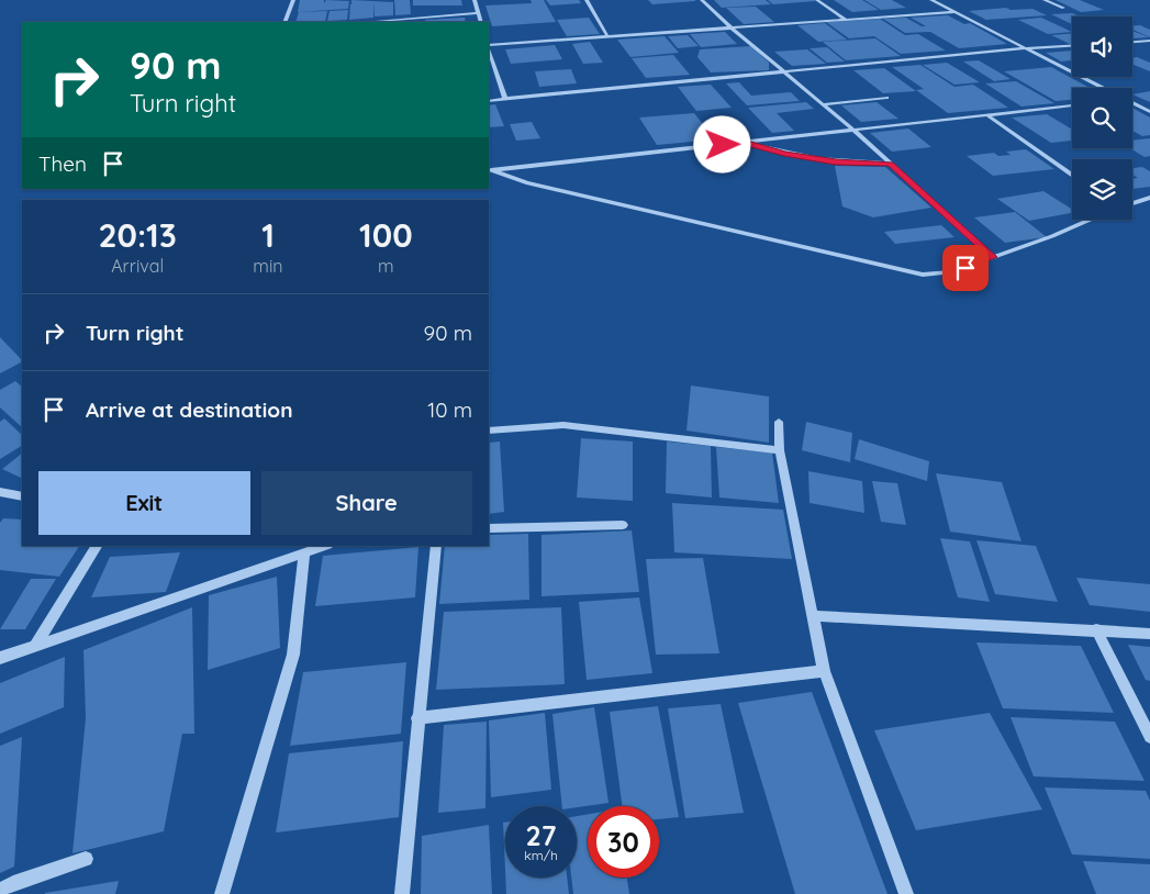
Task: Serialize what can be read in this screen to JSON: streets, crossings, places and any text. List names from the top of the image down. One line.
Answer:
{"page":{"turn":["90 m","Turn right"],"then":"Then","eta":["20:13","Arrival","1","min","100","m"],"list":[{"name":"Turn right","value":"90 m"},{"name":"Arrive at destination","value":"10 m"}],"buttons":["Exit","Share"],"speed":"27 km/h","limit":"30"}}
